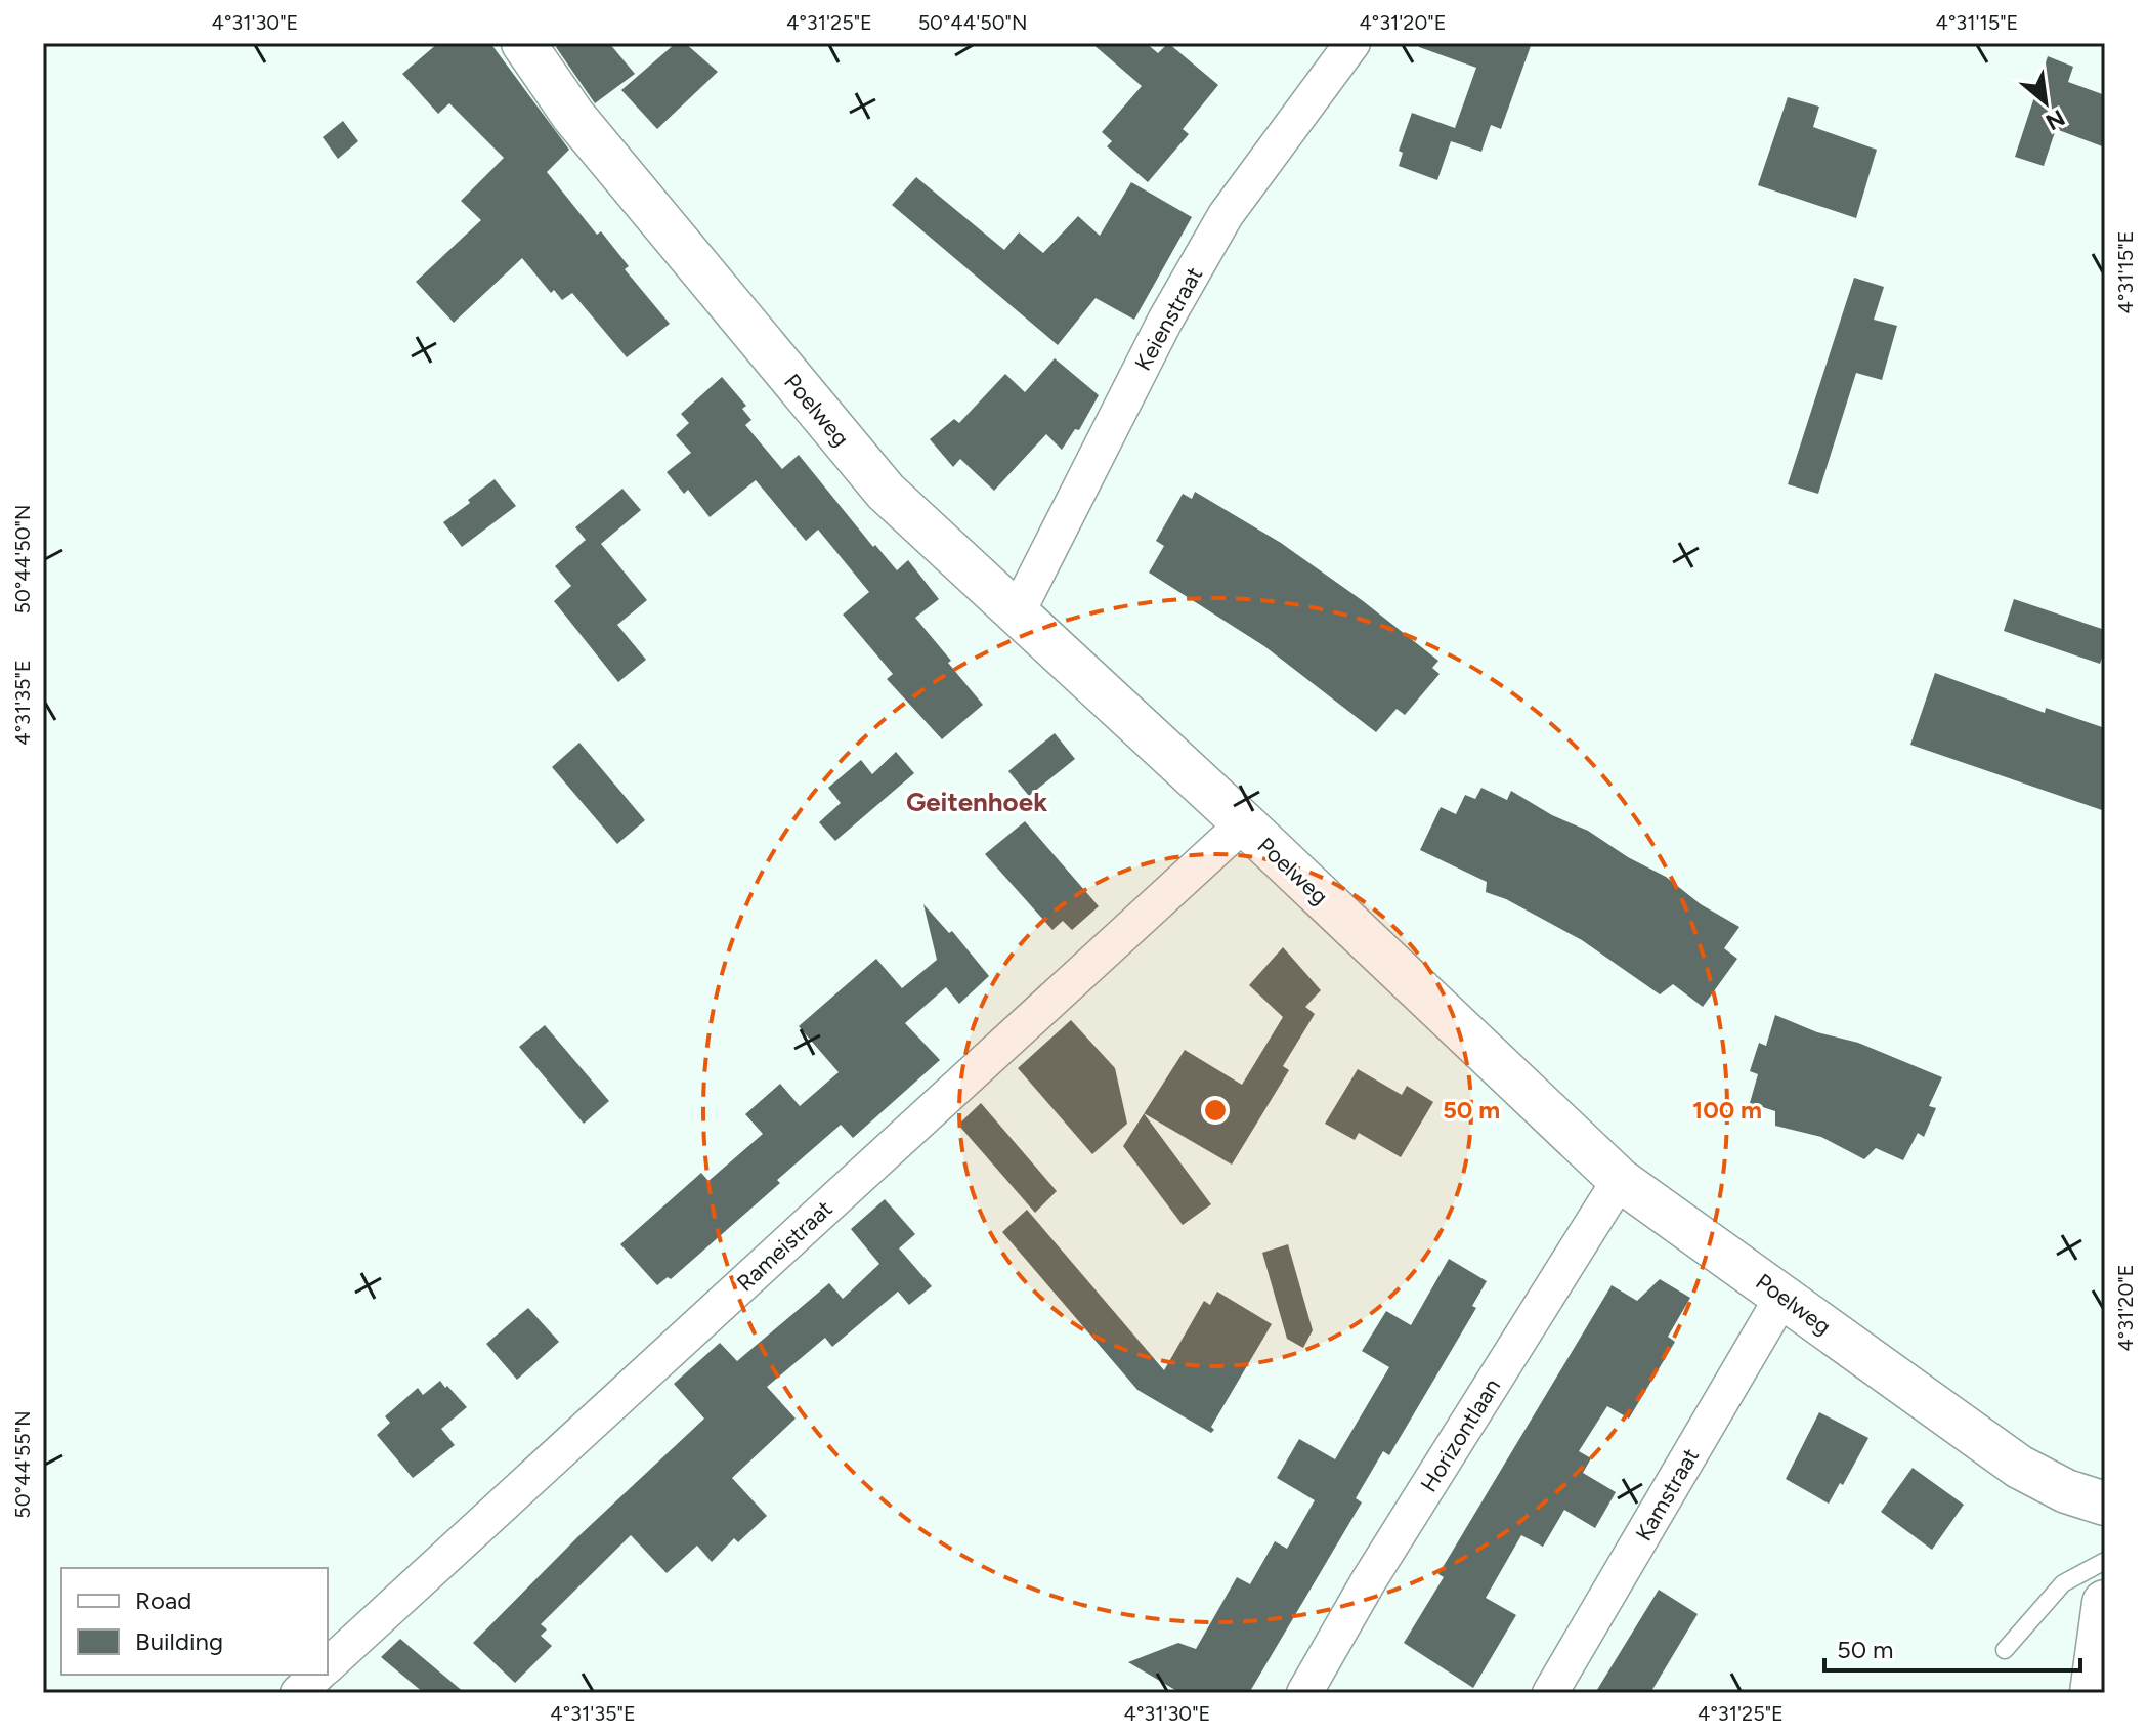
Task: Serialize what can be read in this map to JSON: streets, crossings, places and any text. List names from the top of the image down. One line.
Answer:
{"streets":{"street":["Keienstraat","Poelweg","Rameistraat","Horizontlaan","Kamstraat"]},"crossings":[["Keienstraat","Poelweg"],["Poelweg","Rameistraat"],["Poelweg","Horizontlaan"],["Poelweg","Kamstraat"]],"districts":["Geitenhoek"],"legend":["Road","Building"],"scale_bar":"50 m","north":"bottom right","coordinates":["4°31'30\"E","4°31'25\"E","50°44'50\"N","4°31'20\"E","4°31'15\"E","4°31'35\"E","50°44'55\"N"],"rings":["50 m","100 m"]}
